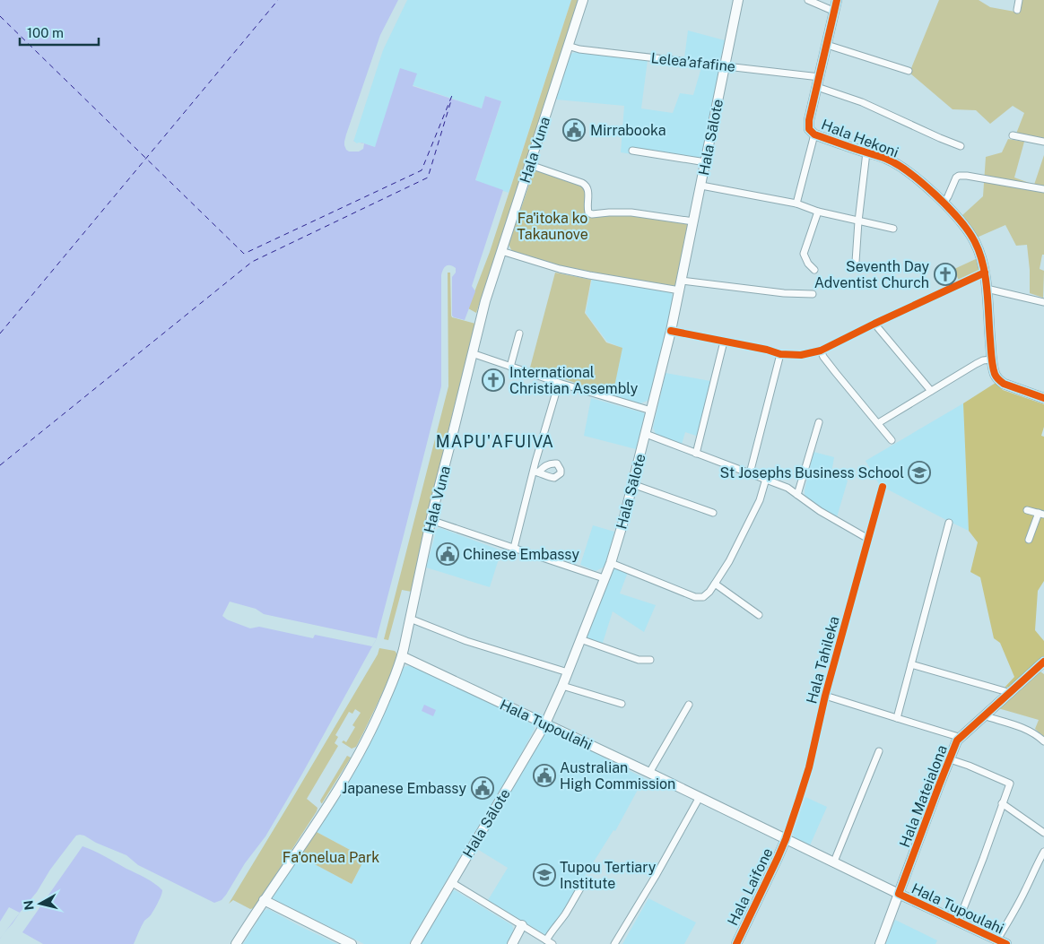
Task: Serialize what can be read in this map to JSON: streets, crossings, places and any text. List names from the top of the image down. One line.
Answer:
{"streets":{"main road":["Hala Sālote","Hala Hekoni","Hala Vuna","Hala Tupoulahi","Hala Mateialona","Hala Laifone"],"street":["Lelea’afafine","Hala Tahileka"]},"crossings":[["Lelea’afafine","Hala Sālote"],["Lelea’afafine","Hala Hekoni"],["Lelea’afafine","Hala Vuna"],["Hala Sālote","Hala Tupoulahi"],["Hala Vuna","Hala Tupoulahi"],["Hala Tahileka","Hala Tupoulahi"],["Hala Tahileka","Hala Laifone"],["Hala Tupoulahi","Hala Mateialona"],["Hala Tupoulahi","Hala Laifone"]],"districts":["MAPU'AFUIVA"],"parks":["Fa'itoka ko Takaunove","Fa'onelua Park"],"places":{"public building":["Mirrabooka","Chinese Embassy","Australian High Commission","Japanese Embassy"],"church":["Seventh Day Adventist Church","International Christian Assembly"],"school or university":["St Josephs Business School","Tupou Tertiary Institute"]},"scale_bar":"100 m","north":"left"}
